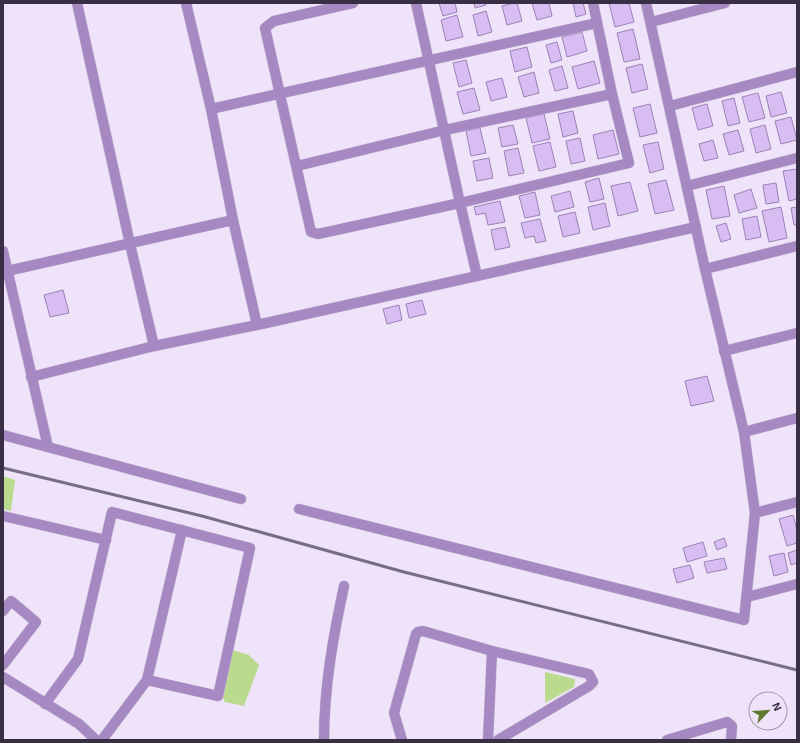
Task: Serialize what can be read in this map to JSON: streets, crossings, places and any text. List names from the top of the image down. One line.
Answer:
{"north":"top right"}
